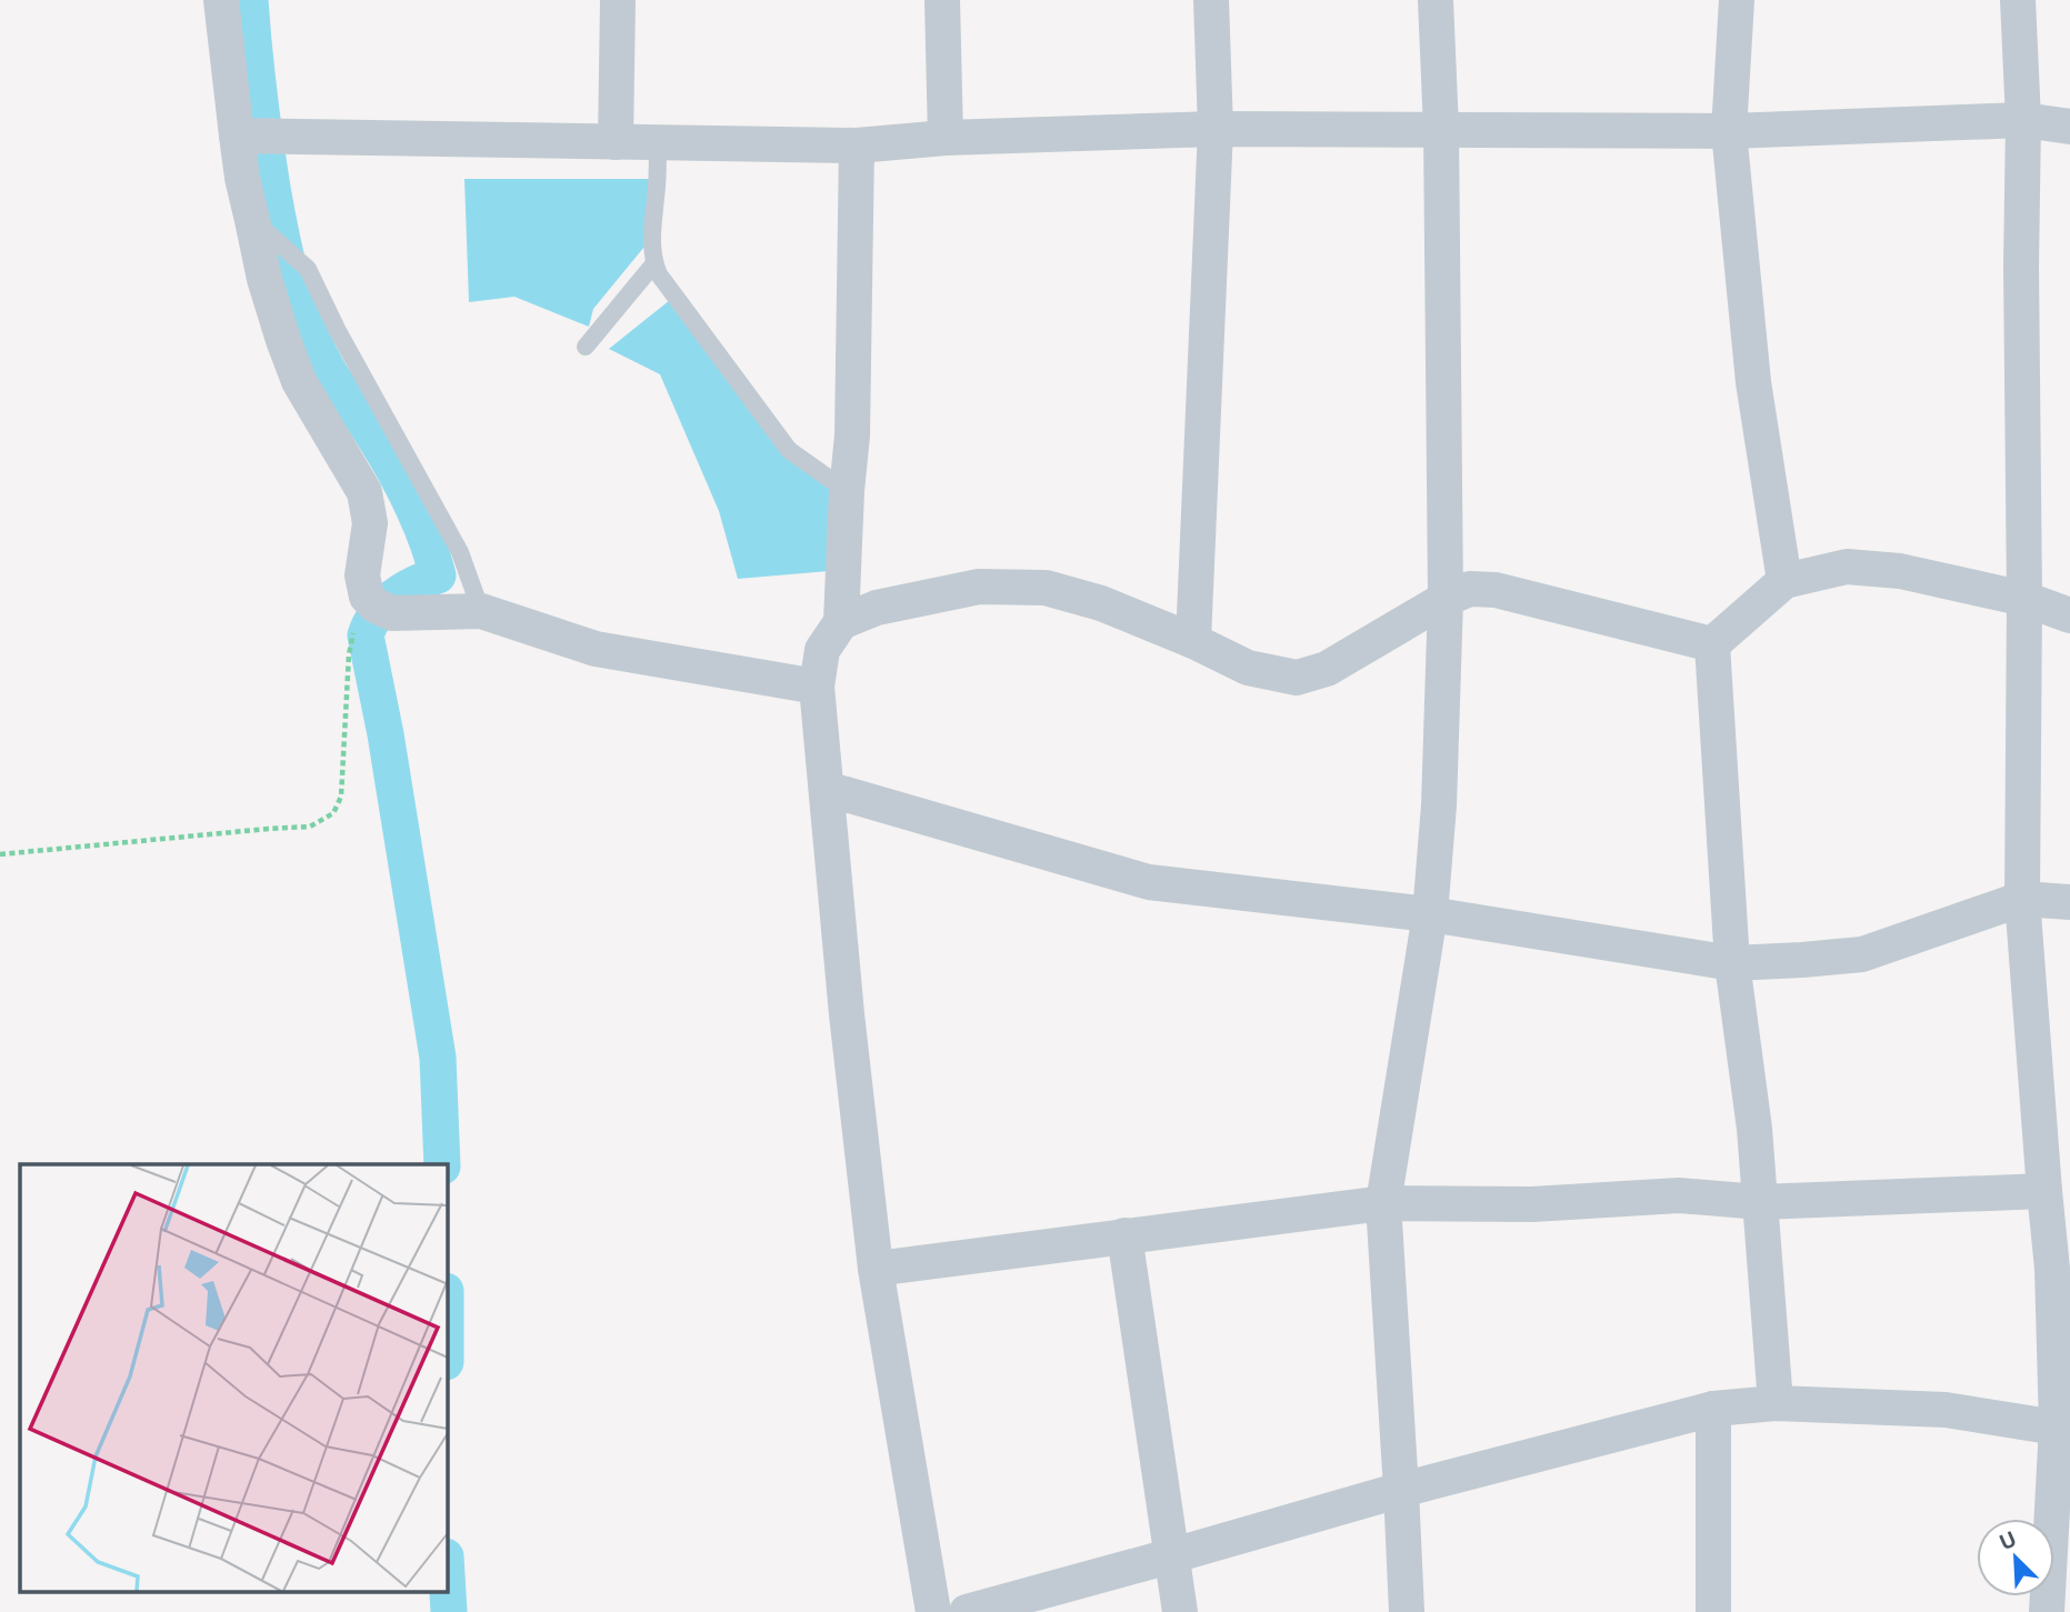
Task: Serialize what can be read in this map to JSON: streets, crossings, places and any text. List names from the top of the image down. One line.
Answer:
{"north":"top left"}
